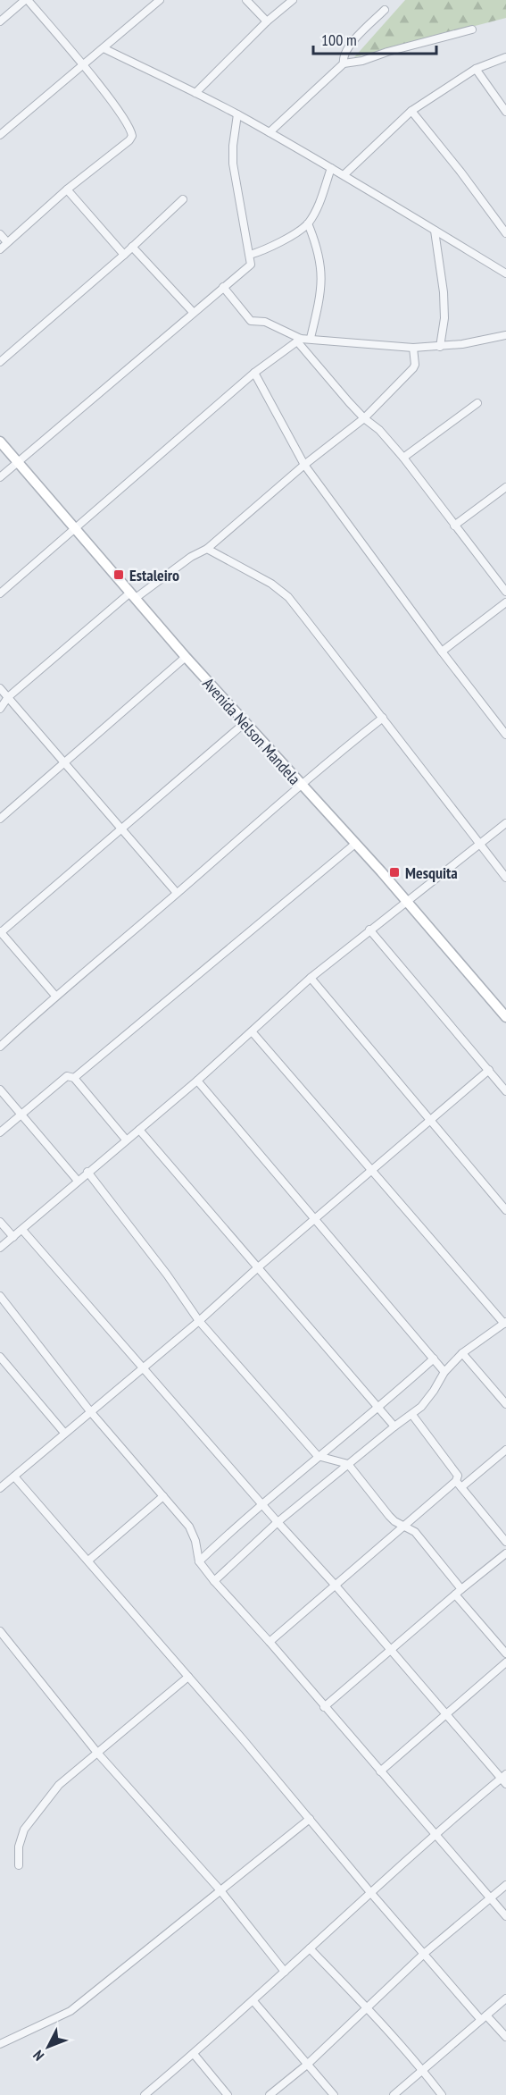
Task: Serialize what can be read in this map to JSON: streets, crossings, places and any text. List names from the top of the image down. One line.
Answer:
{"streets":{"street":["Avenida Nelson Mandela"]},"places":{"transit":["Estaleiro","Mesquita"]},"scale_bar":"100 m","north":"bottom left"}
